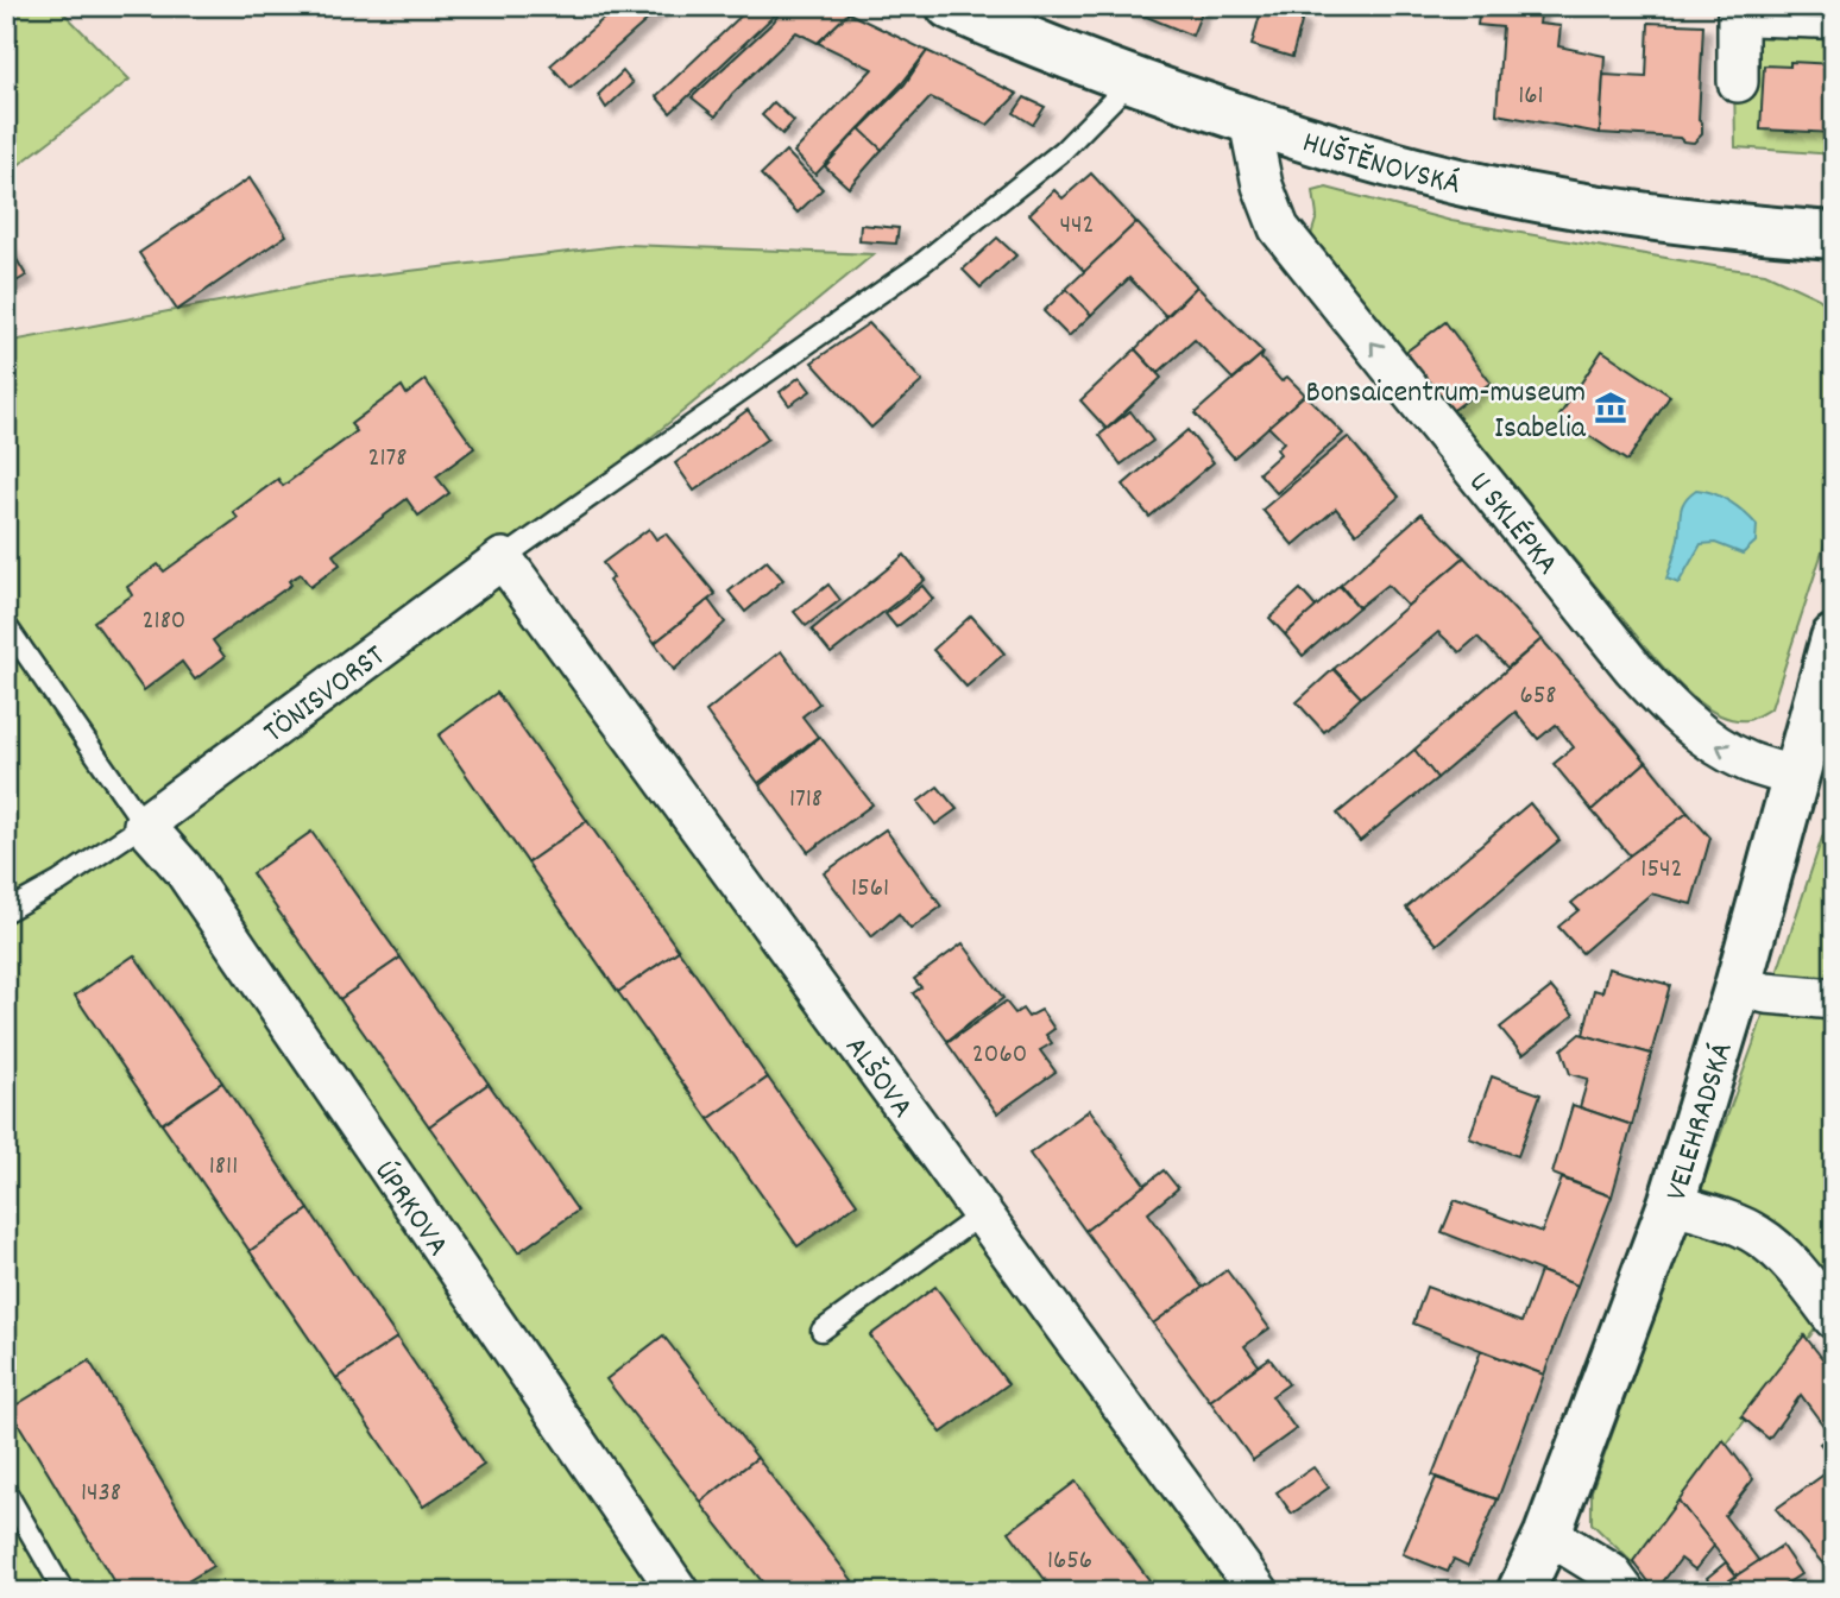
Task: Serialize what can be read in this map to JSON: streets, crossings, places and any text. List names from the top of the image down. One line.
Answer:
{"streets":{"street":["HUŠTĚNOVSKÁ","U SKLÉPKA","TÖNISVORST","ALŠOVA","VELEHRADSKÁ","ÚPRKOVA"]},"crossings":[["HUŠTĚNOVSKÁ","U SKLÉPKA"],["U SKLÉPKA","VELEHRADSKÁ"],["TÖNISVORST","ALŠOVA"],["TÖNISVORST","ÚPRKOVA"]],"one_way":["U SKLÉPKA"],"places":{"museum":["Bonsaicentrum-museum Isabelia"]},"house_numbers":["161","442","2178","2180","658","1718","1542","1561","2060","1811","1438","1656"]}
